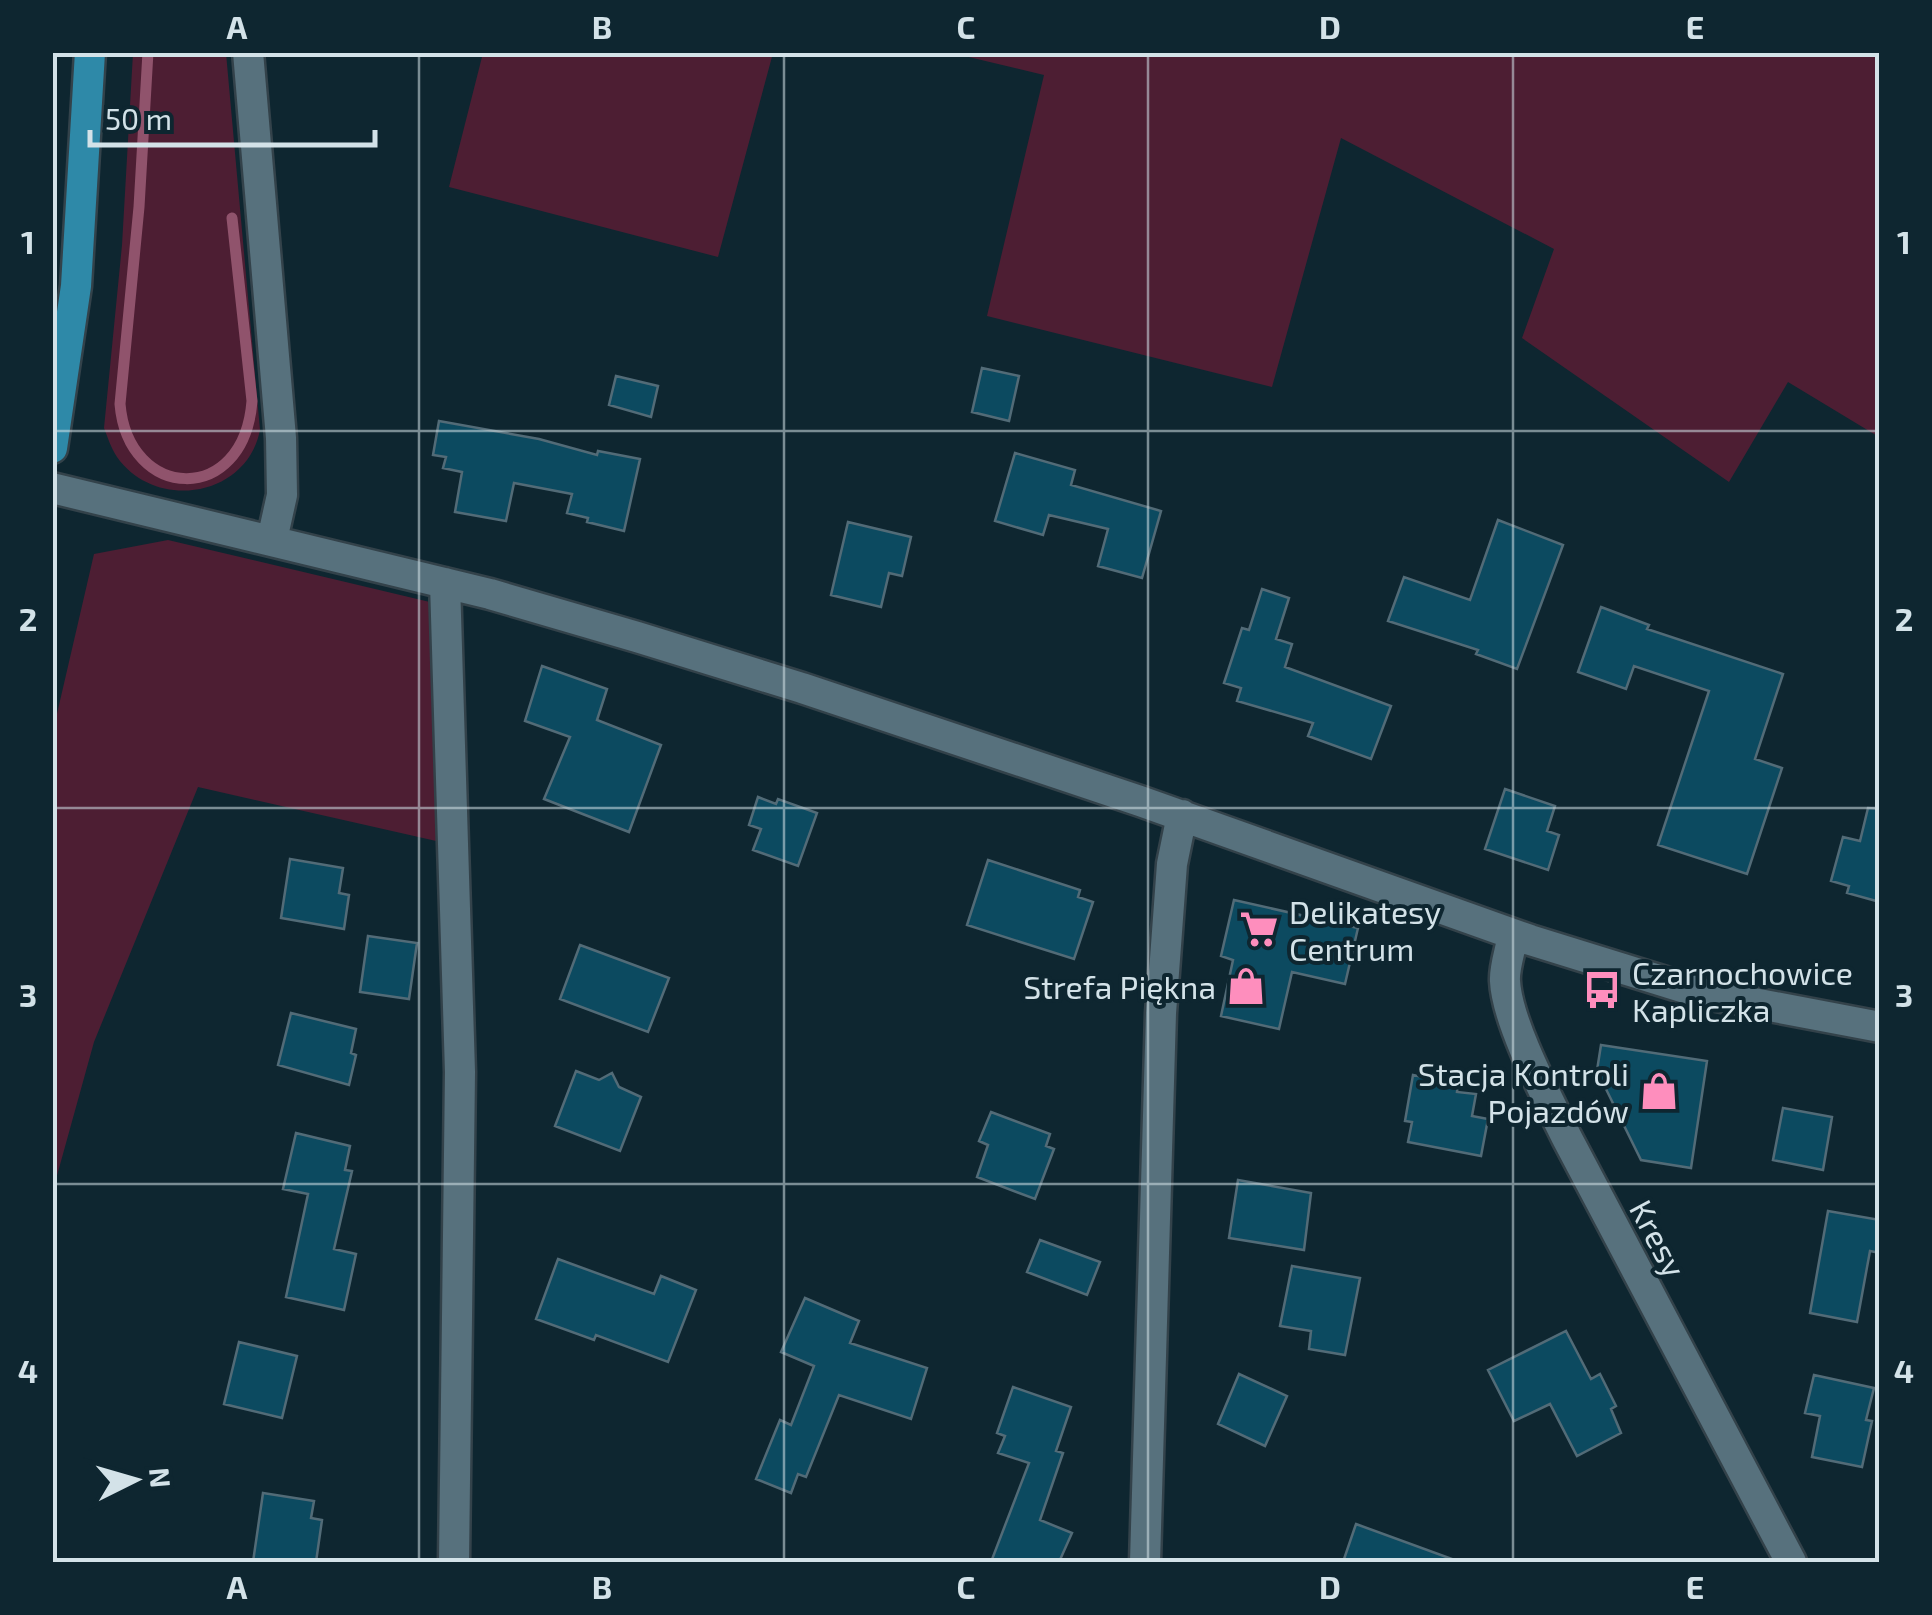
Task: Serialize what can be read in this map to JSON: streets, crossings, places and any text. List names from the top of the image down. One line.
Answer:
{"streets":{"street":["Kresy"]},"places":{"supermarket":["Delikatesy Centrum"],"shop":["Strefa Piękna","Stacja Kontroli Pojazdów"],"bus stop":["Czarnochowice Kapliczka"]},"scale_bar":"50 m","north":"right","grid":{"columns":["A","B","C","D","E"],"rows":["1","2","3","4"]}}
